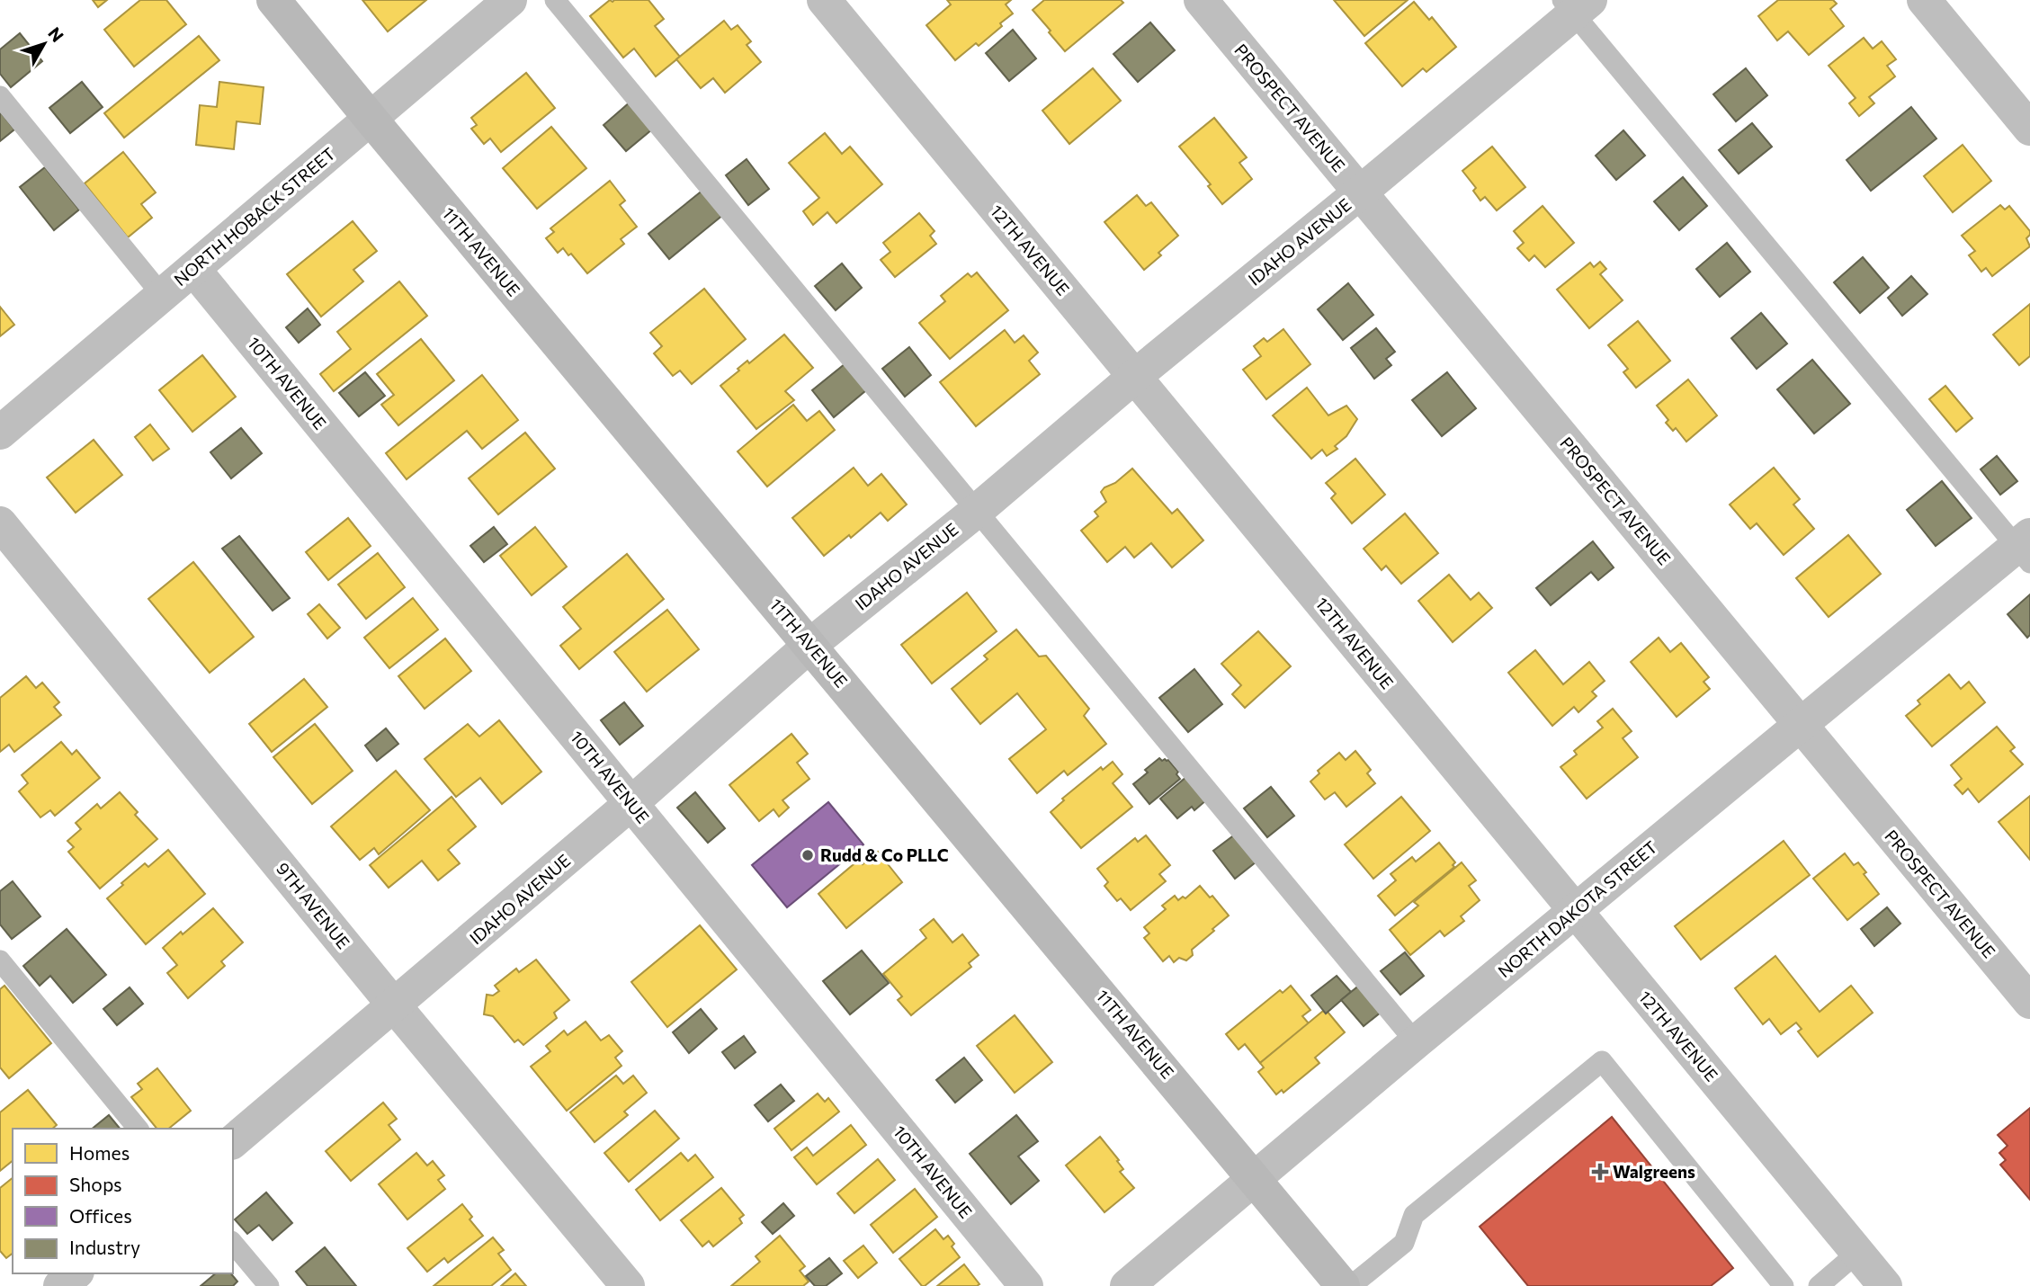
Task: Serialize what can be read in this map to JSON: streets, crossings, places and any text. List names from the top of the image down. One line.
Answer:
{"streets":{"main road":["11TH AVENUE"],"street":["PROSPECT AVENUE","NORTH HOBACK STREET","IDAHO AVENUE","12TH AVENUE","10TH AVENUE","9TH AVENUE","NORTH DAKOTA STREET"]},"crossings":[["PROSPECT AVENUE","IDAHO AVENUE"],["PROSPECT AVENUE","NORTH DAKOTA STREET"],["NORTH HOBACK STREET","11TH AVENUE"],["NORTH HOBACK STREET","10TH AVENUE"],["IDAHO AVENUE","12TH AVENUE"],["IDAHO AVENUE","11TH AVENUE"],["IDAHO AVENUE","10TH AVENUE"],["IDAHO AVENUE","9TH AVENUE"],["12TH AVENUE","NORTH DAKOTA STREET"],["11TH AVENUE","NORTH DAKOTA STREET"]],"places":{"other":["Rudd & Co PLLC"],"health":["Walgreens"]},"legend":["Homes","Shops","Offices","Industry"],"north":"top right"}
